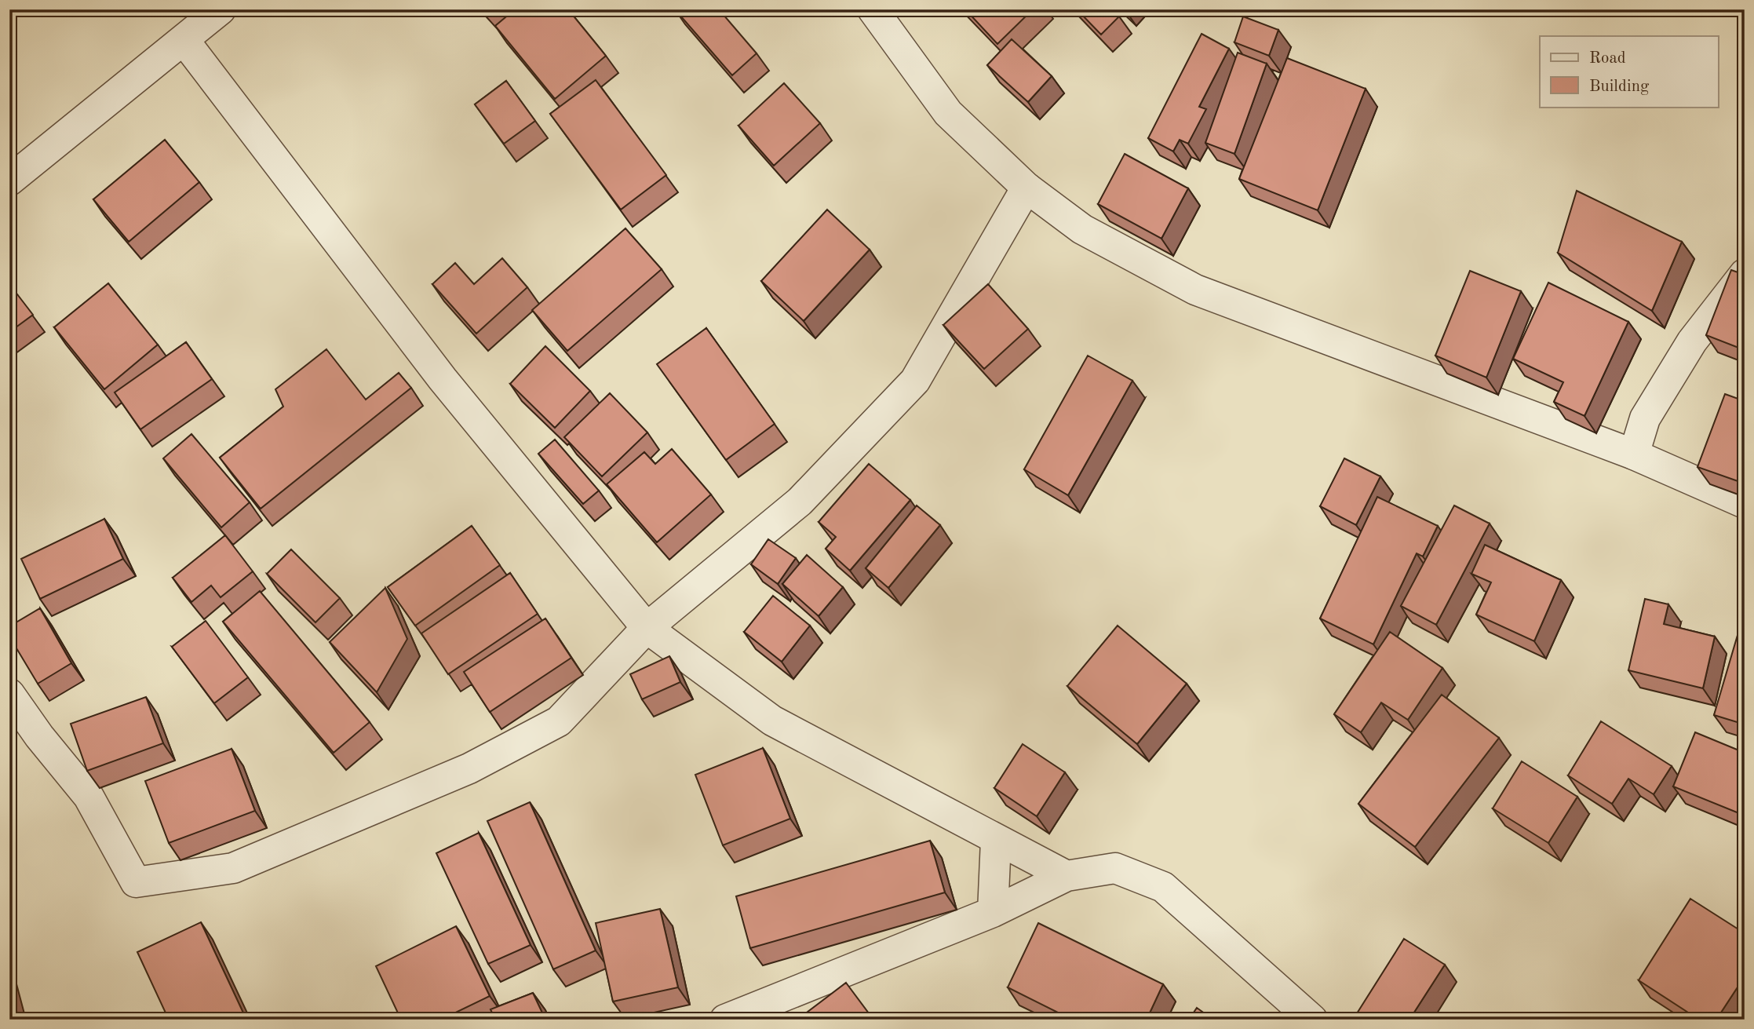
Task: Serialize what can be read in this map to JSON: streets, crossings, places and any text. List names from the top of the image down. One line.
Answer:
{"legend":["Road","Building"]}
